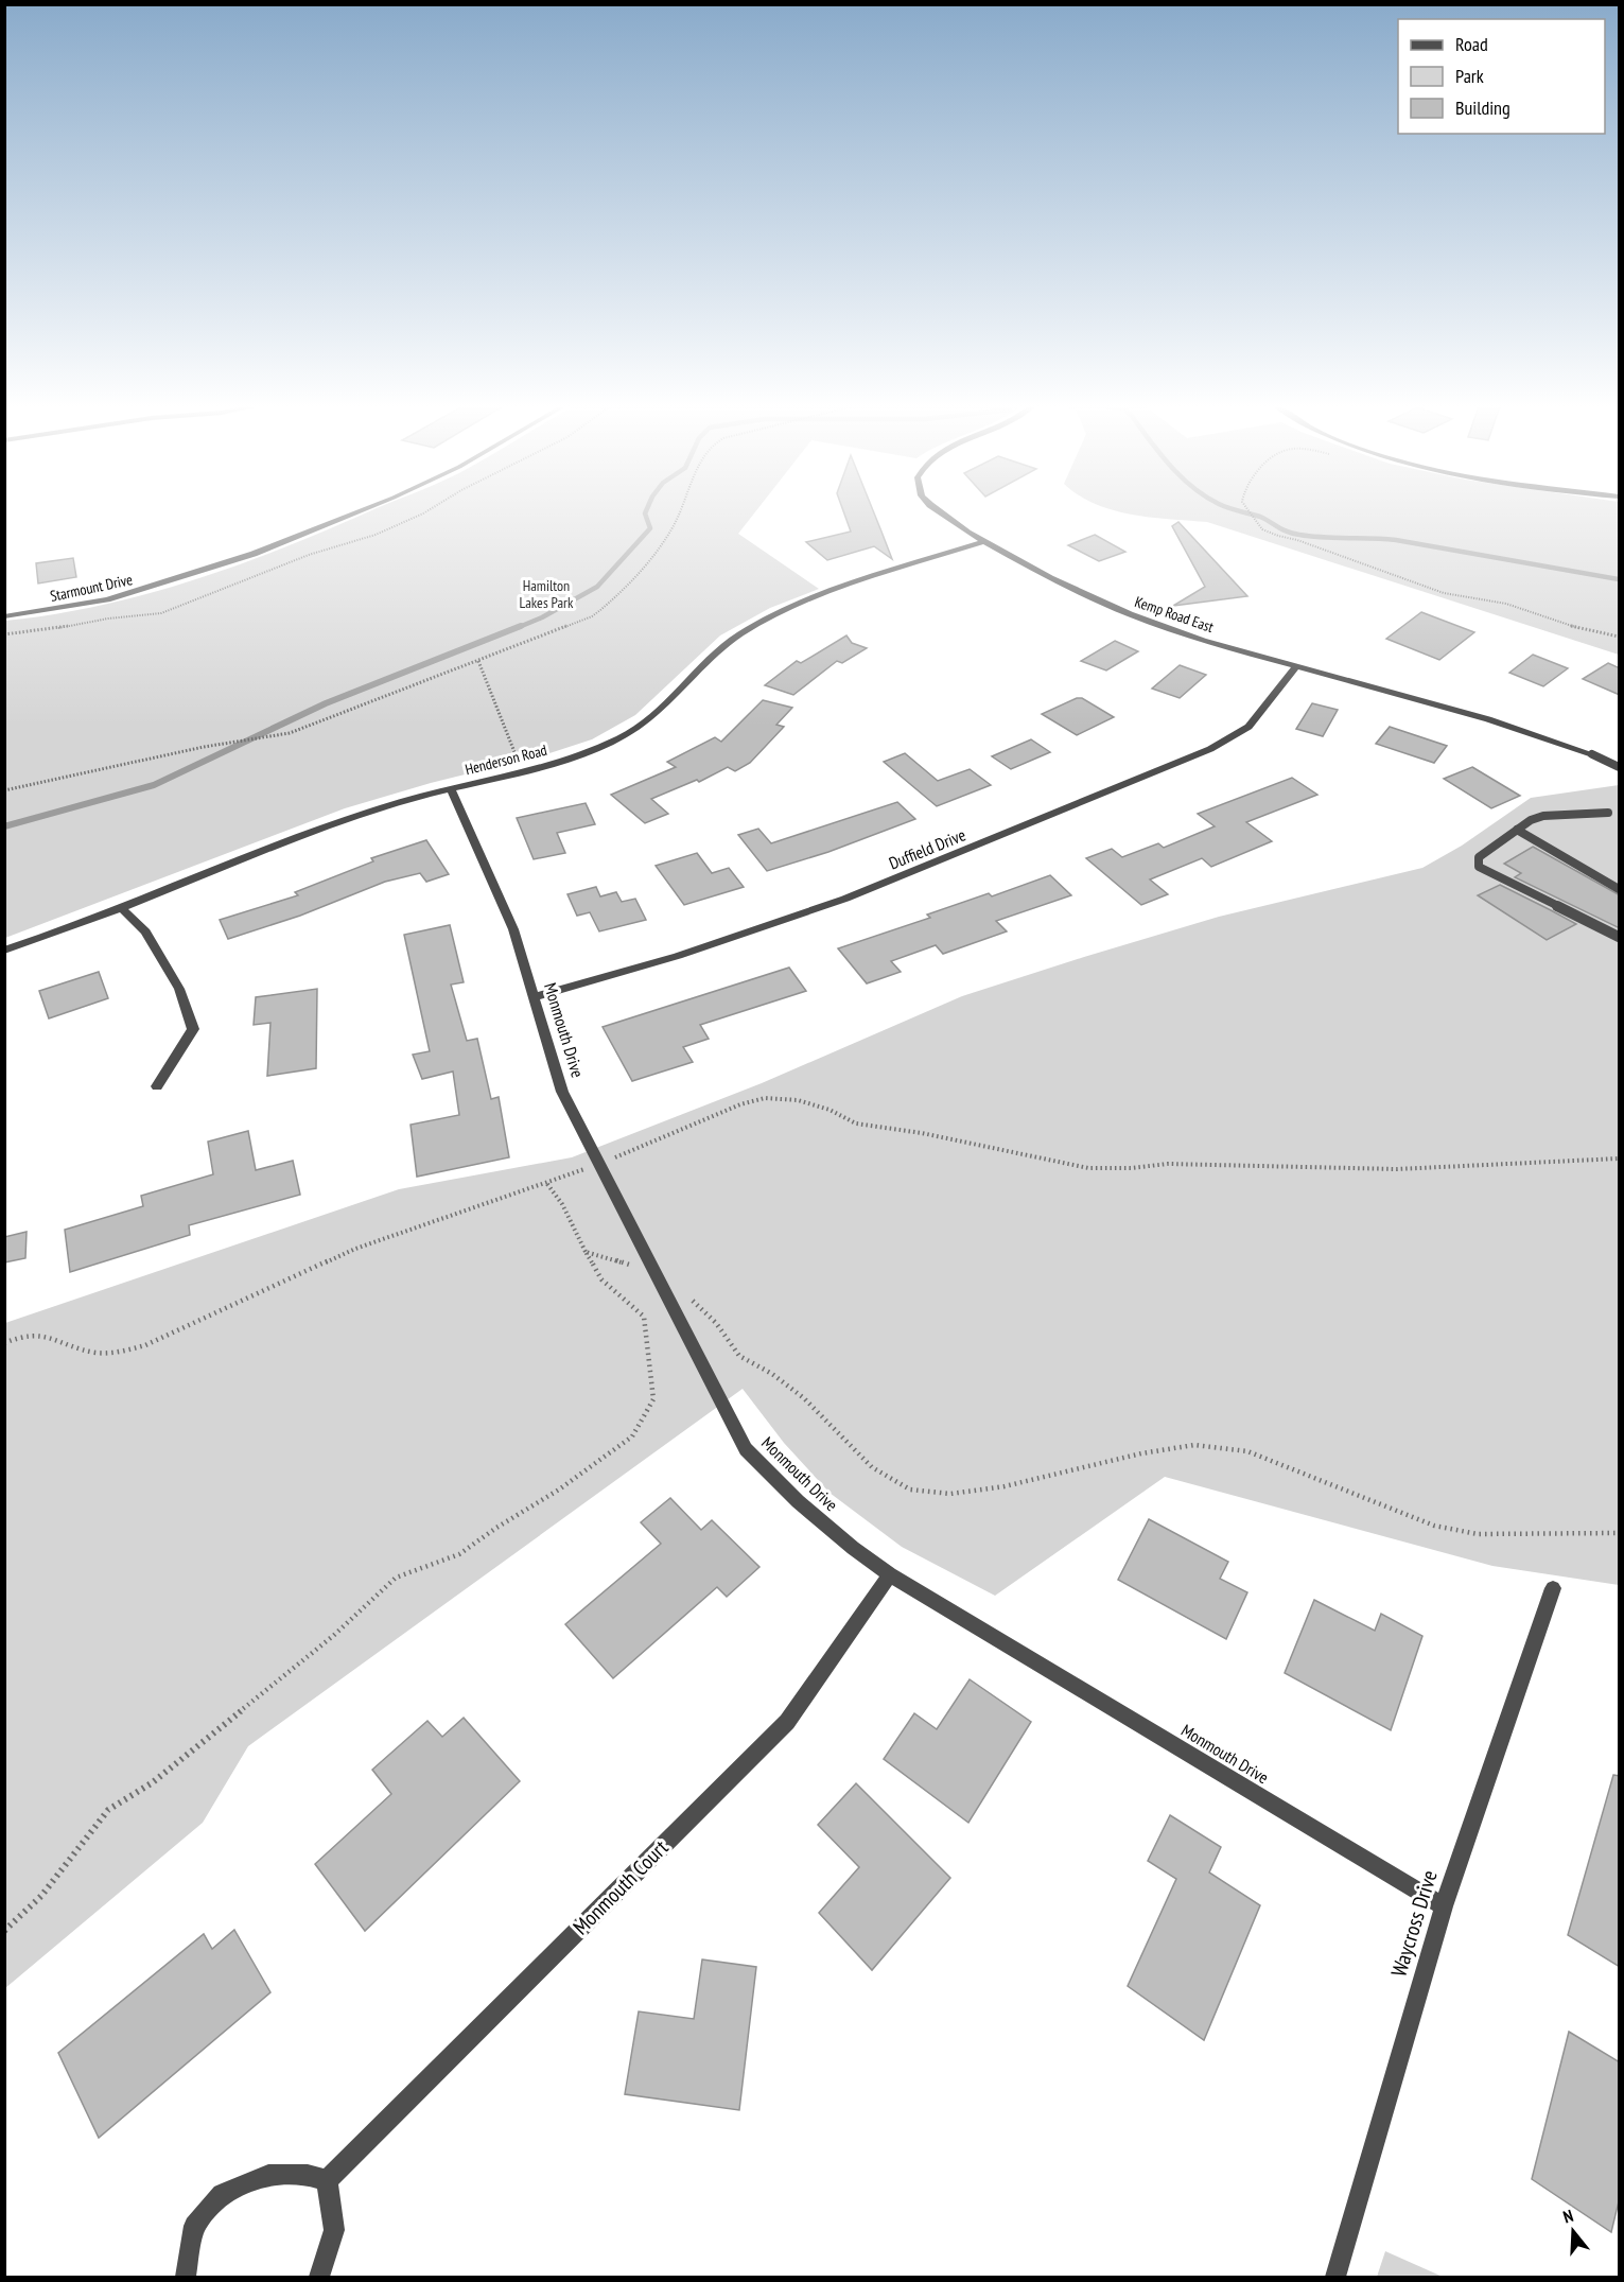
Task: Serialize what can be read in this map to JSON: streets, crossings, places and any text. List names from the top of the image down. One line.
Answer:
{"streets":{"street":["Starmount Drive","Kemp Road East","Henderson Road","Duffield Drive","Monmouth Drive","Monmouth Court","Waycross Drive"]},"crossings":[["Kemp Road East","Henderson Road"],["Kemp Road East","Duffield Drive"],["Henderson Road","Monmouth Drive"],["Duffield Drive","Monmouth Drive"],["Monmouth Drive","Monmouth Court"],["Monmouth Drive","Waycross Drive"]],"parks":["Hamilton Lakes Park"],"legend":["Road","Park","Building"],"north":"top"}
